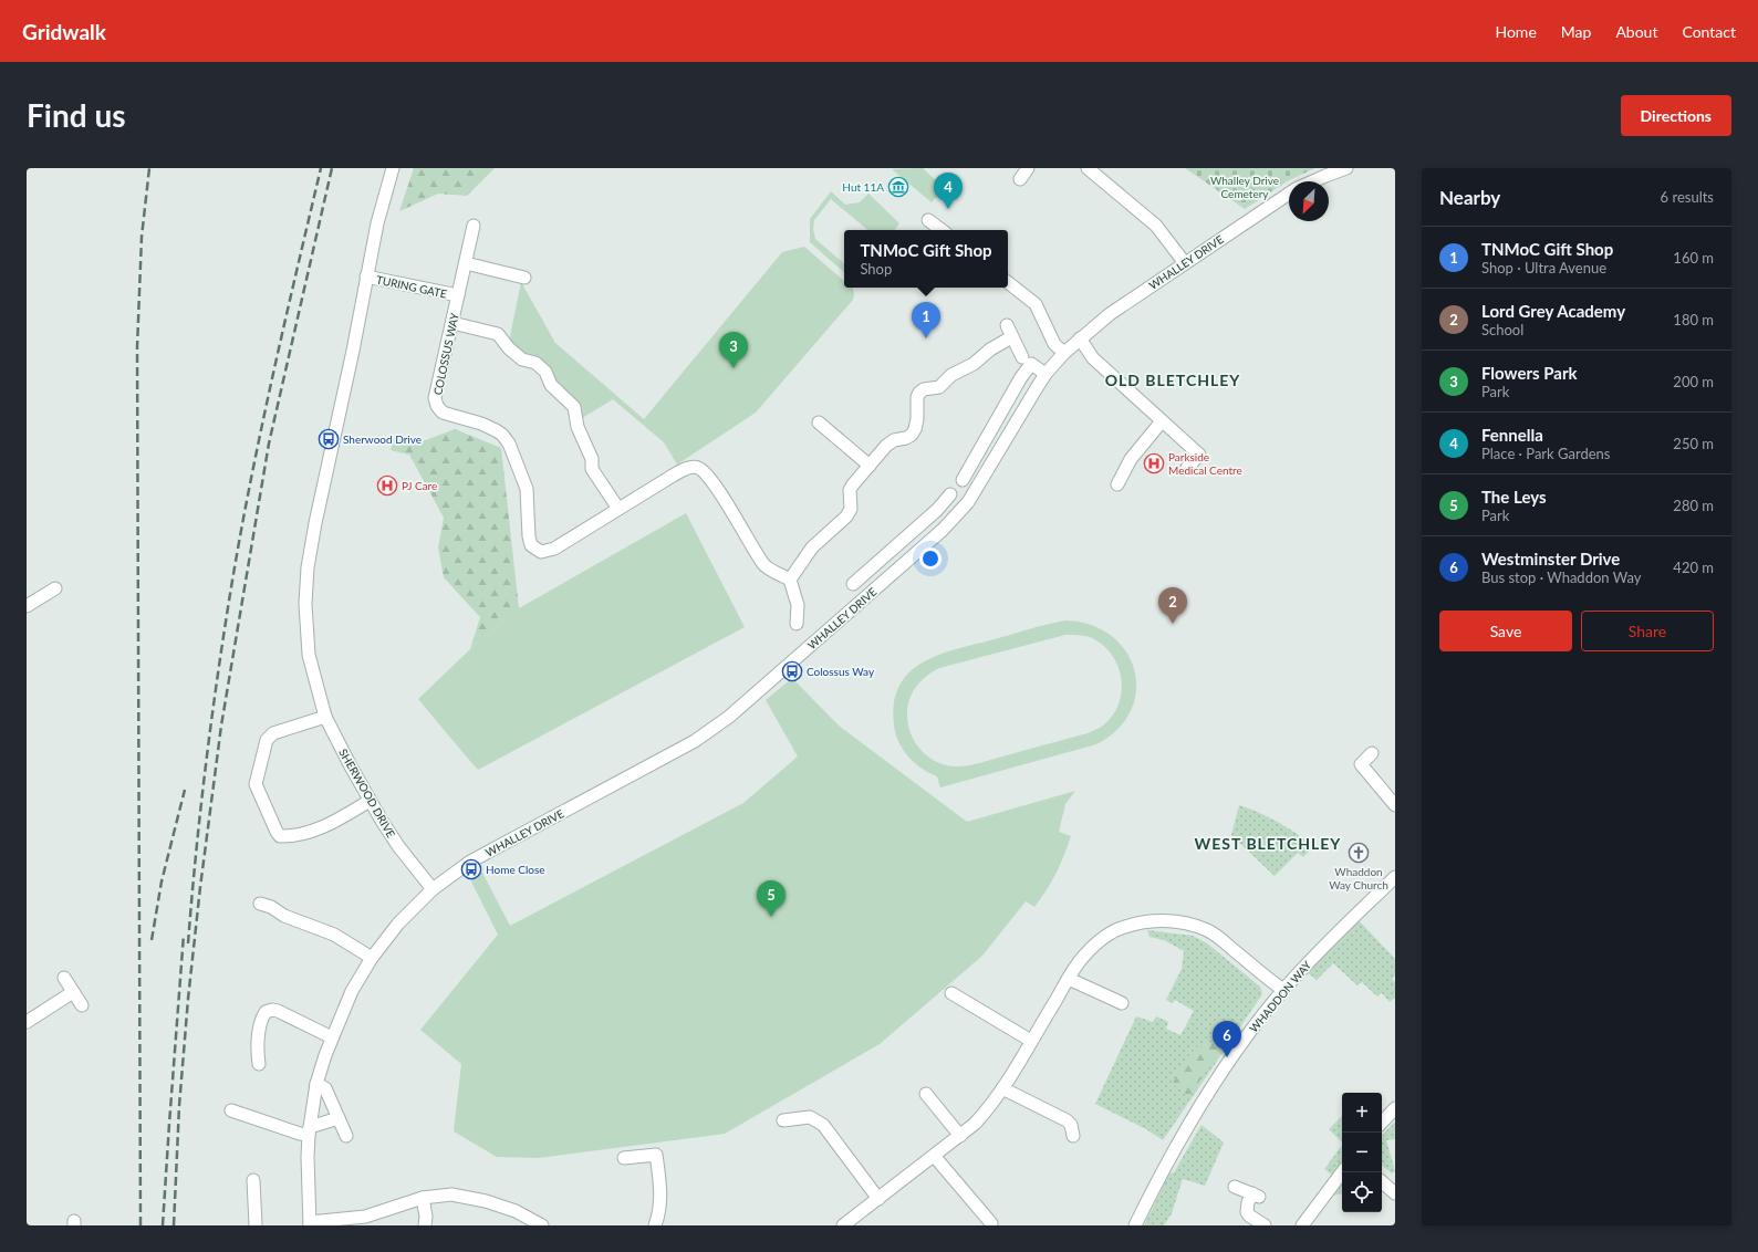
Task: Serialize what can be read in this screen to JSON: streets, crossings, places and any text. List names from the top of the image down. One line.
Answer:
{"streets":{"street":["WHALLEY DRIVE","TURING GATE","COLOSSUS WAY","SHERWOOD DRIVE","WHADDON WAY"]},"crossings":[["WHALLEY DRIVE","SHERWOOD DRIVE"],["TURING GATE","COLOSSUS WAY"],["TURING GATE","SHERWOOD DRIVE"]],"districts":["OLD BLETCHLEY","WEST BLETCHLEY"],"parks":["Whalley Drive Cemetery"],"places":{"museum":["Hut 11A"],"bus stop":["Sherwood Drive","Colossus Way","Home Close"],"hospital":["Parkside Medical Centre","PJ Care"],"church":["Whaddon Way Church"]},"north":"bottom left","page":{"header":"Gridwalk","nav":["Home","Map","About","Contact"],"buttons":["Directions",["Save","Share"]],"title":"Find us","heading":["Nearby","6 results"],"pins":["4","1","3","2","5","6"],"list":[{"mark":"1","name":"TNMoC Gift Shop","note":"Shop · Ultra Avenue","value":"160 m"},{"mark":"2","name":"Lord Grey Academy","note":"School","value":"180 m"},{"mark":"3","name":"Flowers Park","note":"Park","value":"200 m"},{"mark":"4","name":"Fennella","note":"Place · Park Gardens","value":"250 m"},{"mark":"5","name":"The Leys","note":"Park","value":"280 m"},{"mark":"6","name":"Westminster Drive","note":"Bus stop · Whaddon Way","value":"420 m"}],"popup":["TNMoC Gift Shop","Shop"],"map_buttons":["+","−"]}}
